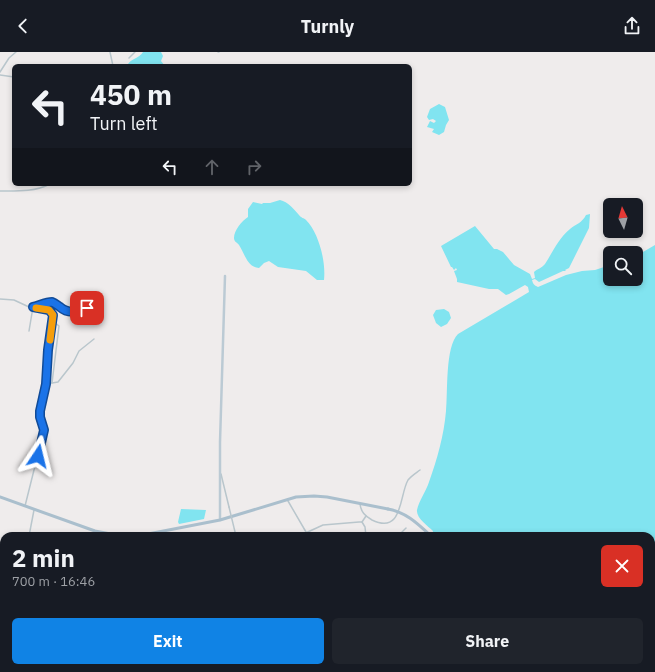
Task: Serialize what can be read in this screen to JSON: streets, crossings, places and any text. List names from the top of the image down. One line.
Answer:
{"north":"top","page":{"header":"Turnly","turn":["450 m","Turn left"],"heading":["2 min","700 m · 16:46"],"buttons":["Exit","Share"]}}
